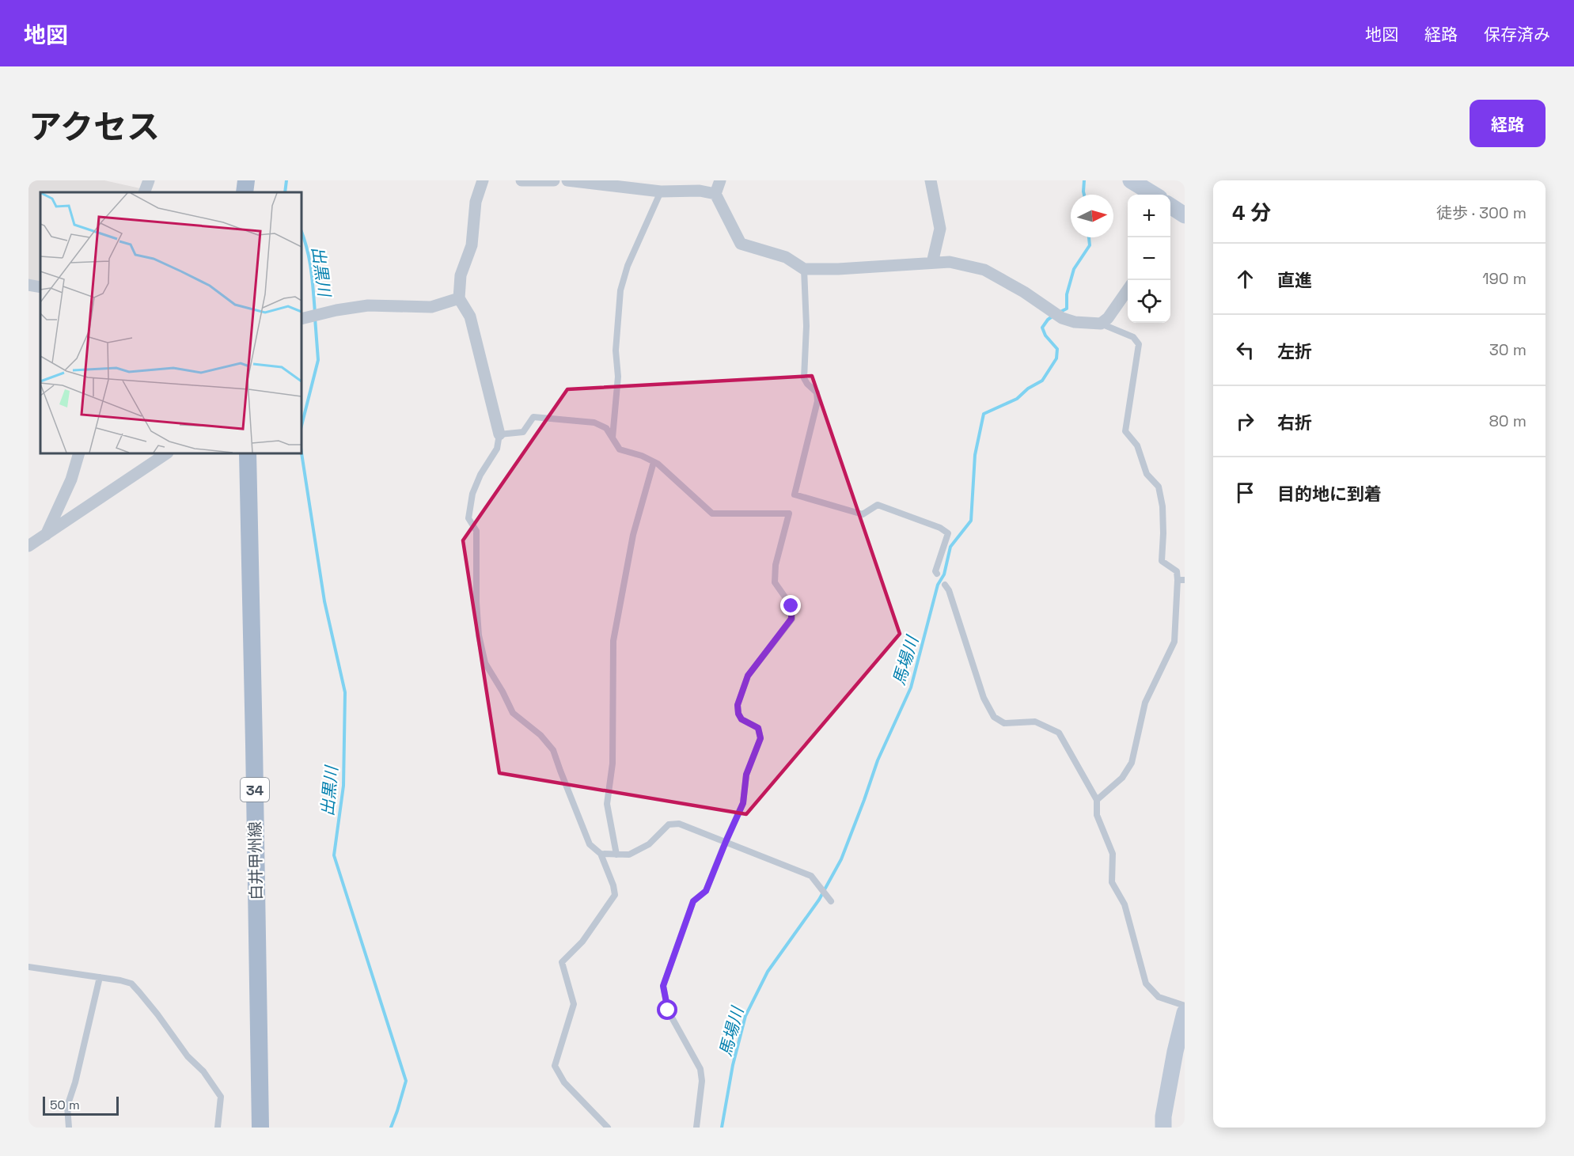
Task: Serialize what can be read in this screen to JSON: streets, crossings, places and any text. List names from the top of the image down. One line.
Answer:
{"streets":{"main road":["34","白井甲州線"]},"water":["出黒川","馬場川"],"scale_bar":"50 m","north":"right","page":{"header":"地図","nav":["地図","経路","保存済み"],"title":"アクセス","buttons":"経路","heading":["4 分","徒歩 · 300 m"],"map_buttons":["+","−"],"list":[["直進","190 m"],["左折","30 m"],["右折","80 m"],"目的地に到着"],"scale":"50 m"}}
